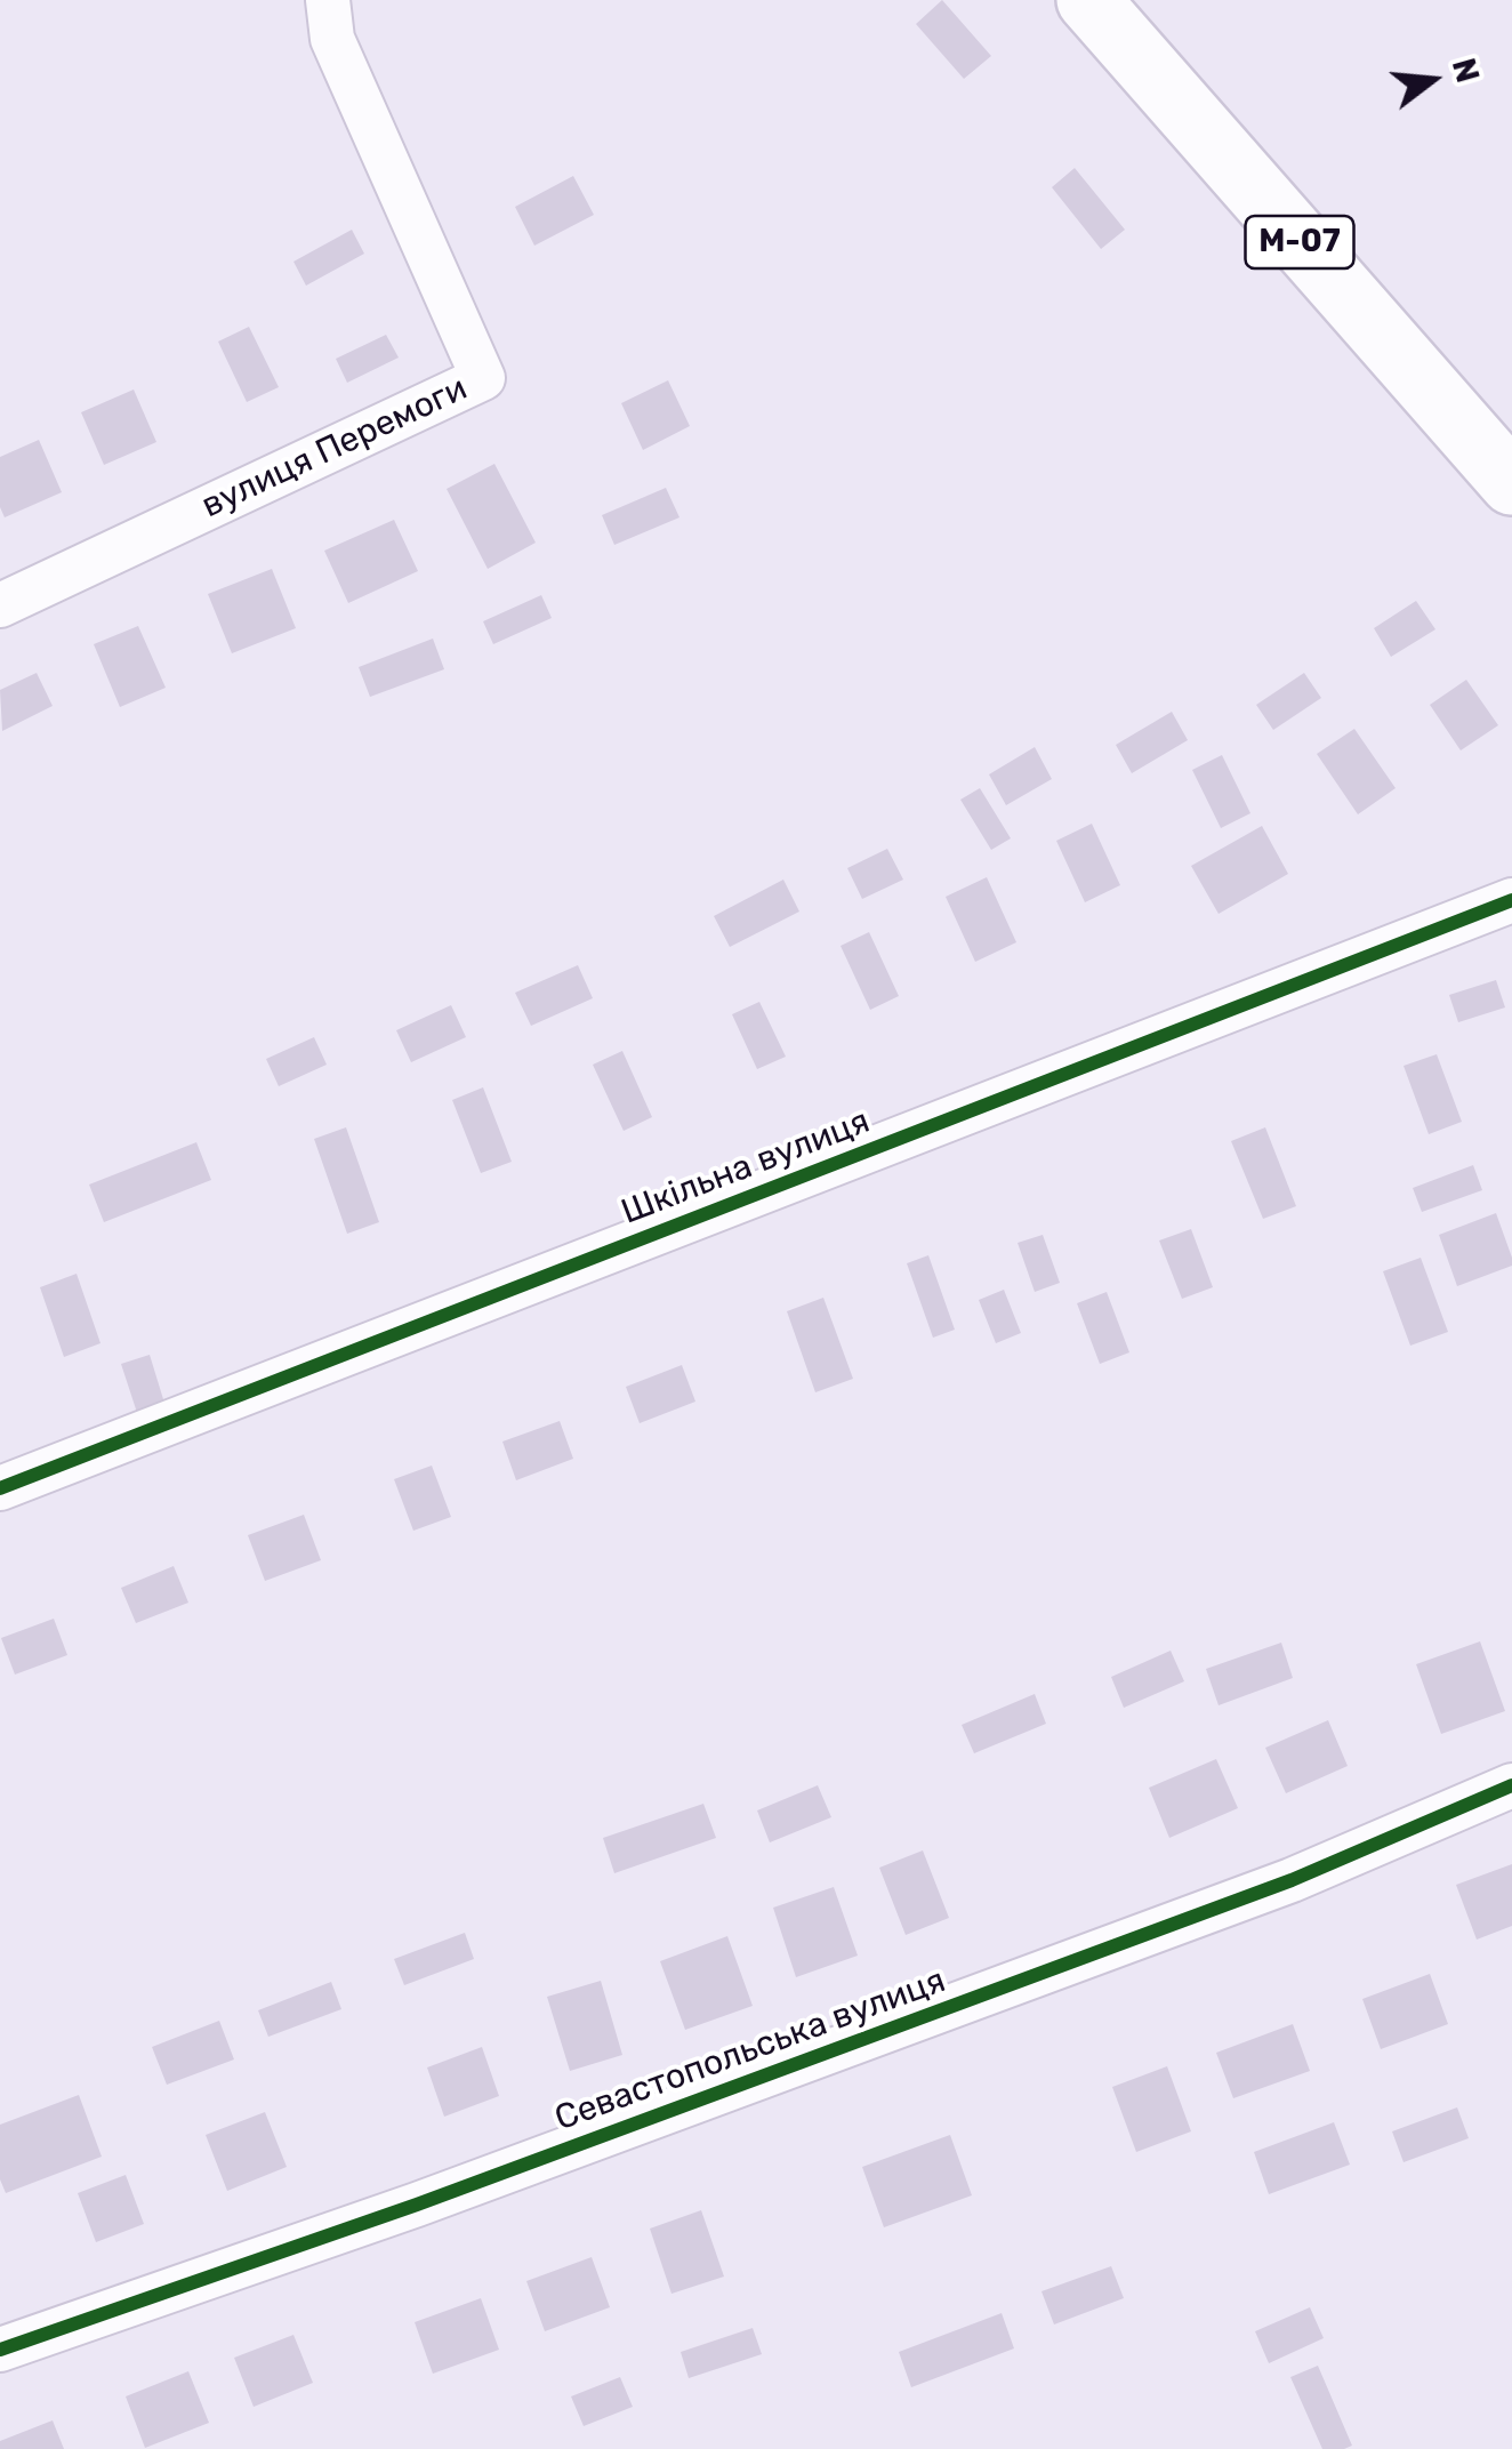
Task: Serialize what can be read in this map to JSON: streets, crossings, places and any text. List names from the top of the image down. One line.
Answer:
{"streets":{"highway":["М-07"],"street":["вулиця Перемоги","Шкільна вулиця","Севастопольська вулиця"]},"north":"right"}
